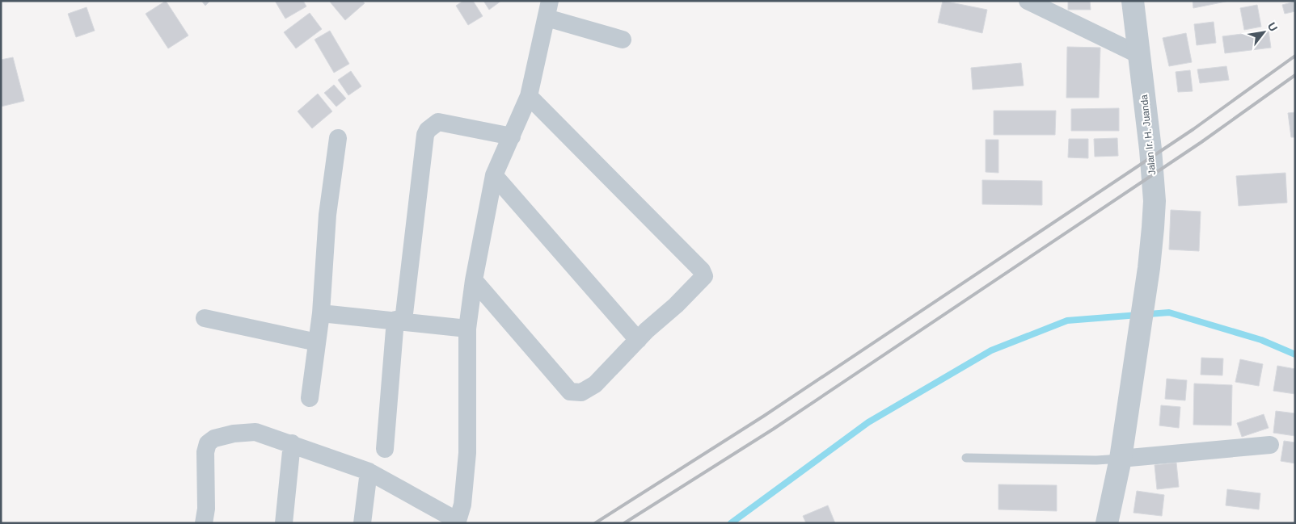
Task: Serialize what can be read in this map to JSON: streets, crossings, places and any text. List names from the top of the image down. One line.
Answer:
{"streets":{"street":["Jalan Ir. H. Juanda"]},"north":"top right"}
